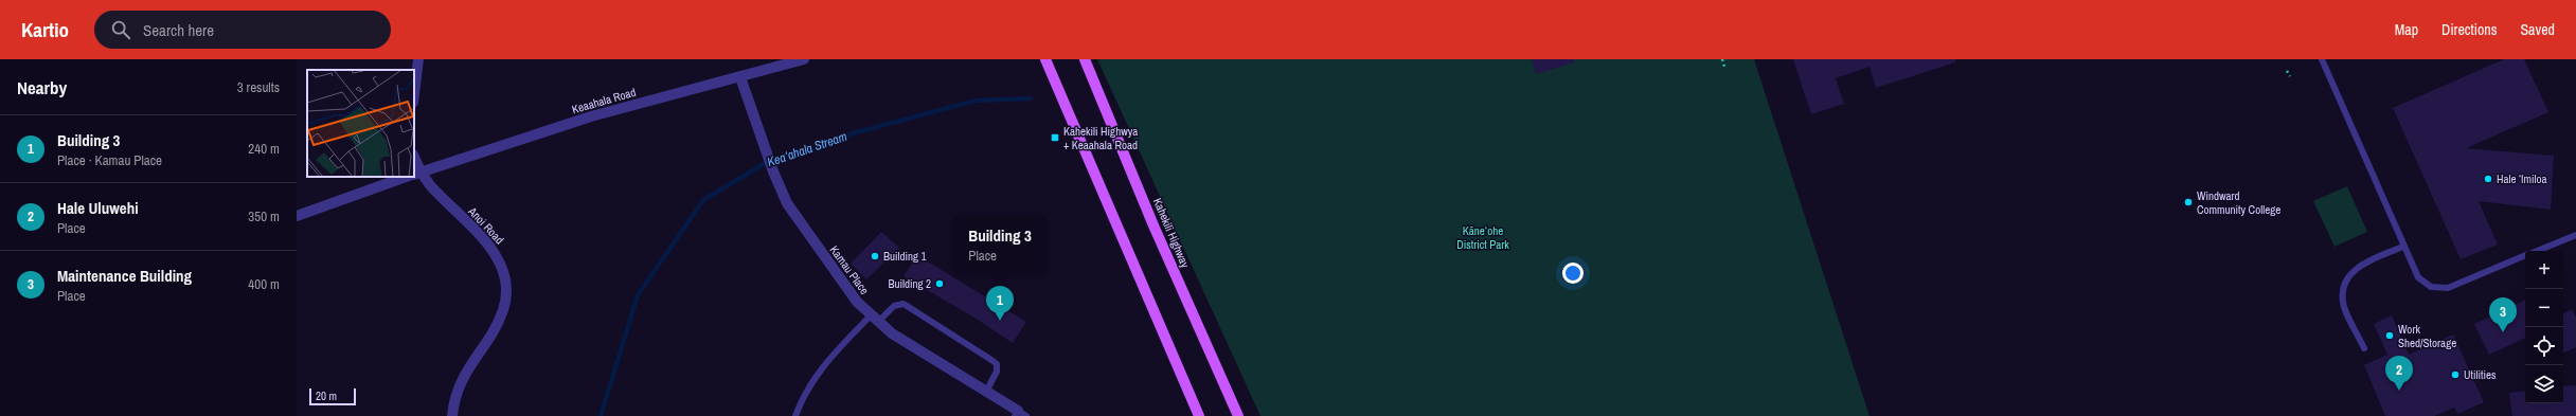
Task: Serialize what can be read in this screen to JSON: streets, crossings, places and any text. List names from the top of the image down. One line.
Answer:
{"streets":{"main road":["Kahekili Highway"],"street":["Keaahala Road","Anoi Road","Kamau Place"]},"crossings":[["Keaahala Road","Anoi Road"],["Keaahala Road","Kamau Place"]],"water":["Keaʻahala Stream"],"parks":["Kāneʻohe District Park"],"places":{"transit":["Kahekili Highwya + Keaahala Road"],"other":["Hale ‘Imiloa","Windward Community College","Building 1","Building 2","Work Shed/Storage","Utilities"]},"scale_bar":"20 m","page":{"header":"Kartio","search":"Search here","nav":["Map","Directions","Saved"],"heading":["Nearby","3 results"],"list":[{"mark":"1","name":"Building 3","note":"Place · Kamau Place","value":"240 m"},{"mark":"2","name":"Hale Uluwehi","note":"Place","value":"350 m"},{"mark":"3","name":"Maintenance Building","note":"Place","value":"400 m"}],"popup":["Building 3","Place"],"map_buttons":["+","−"],"pins":["1","3","2"],"scale":"20 m"}}
